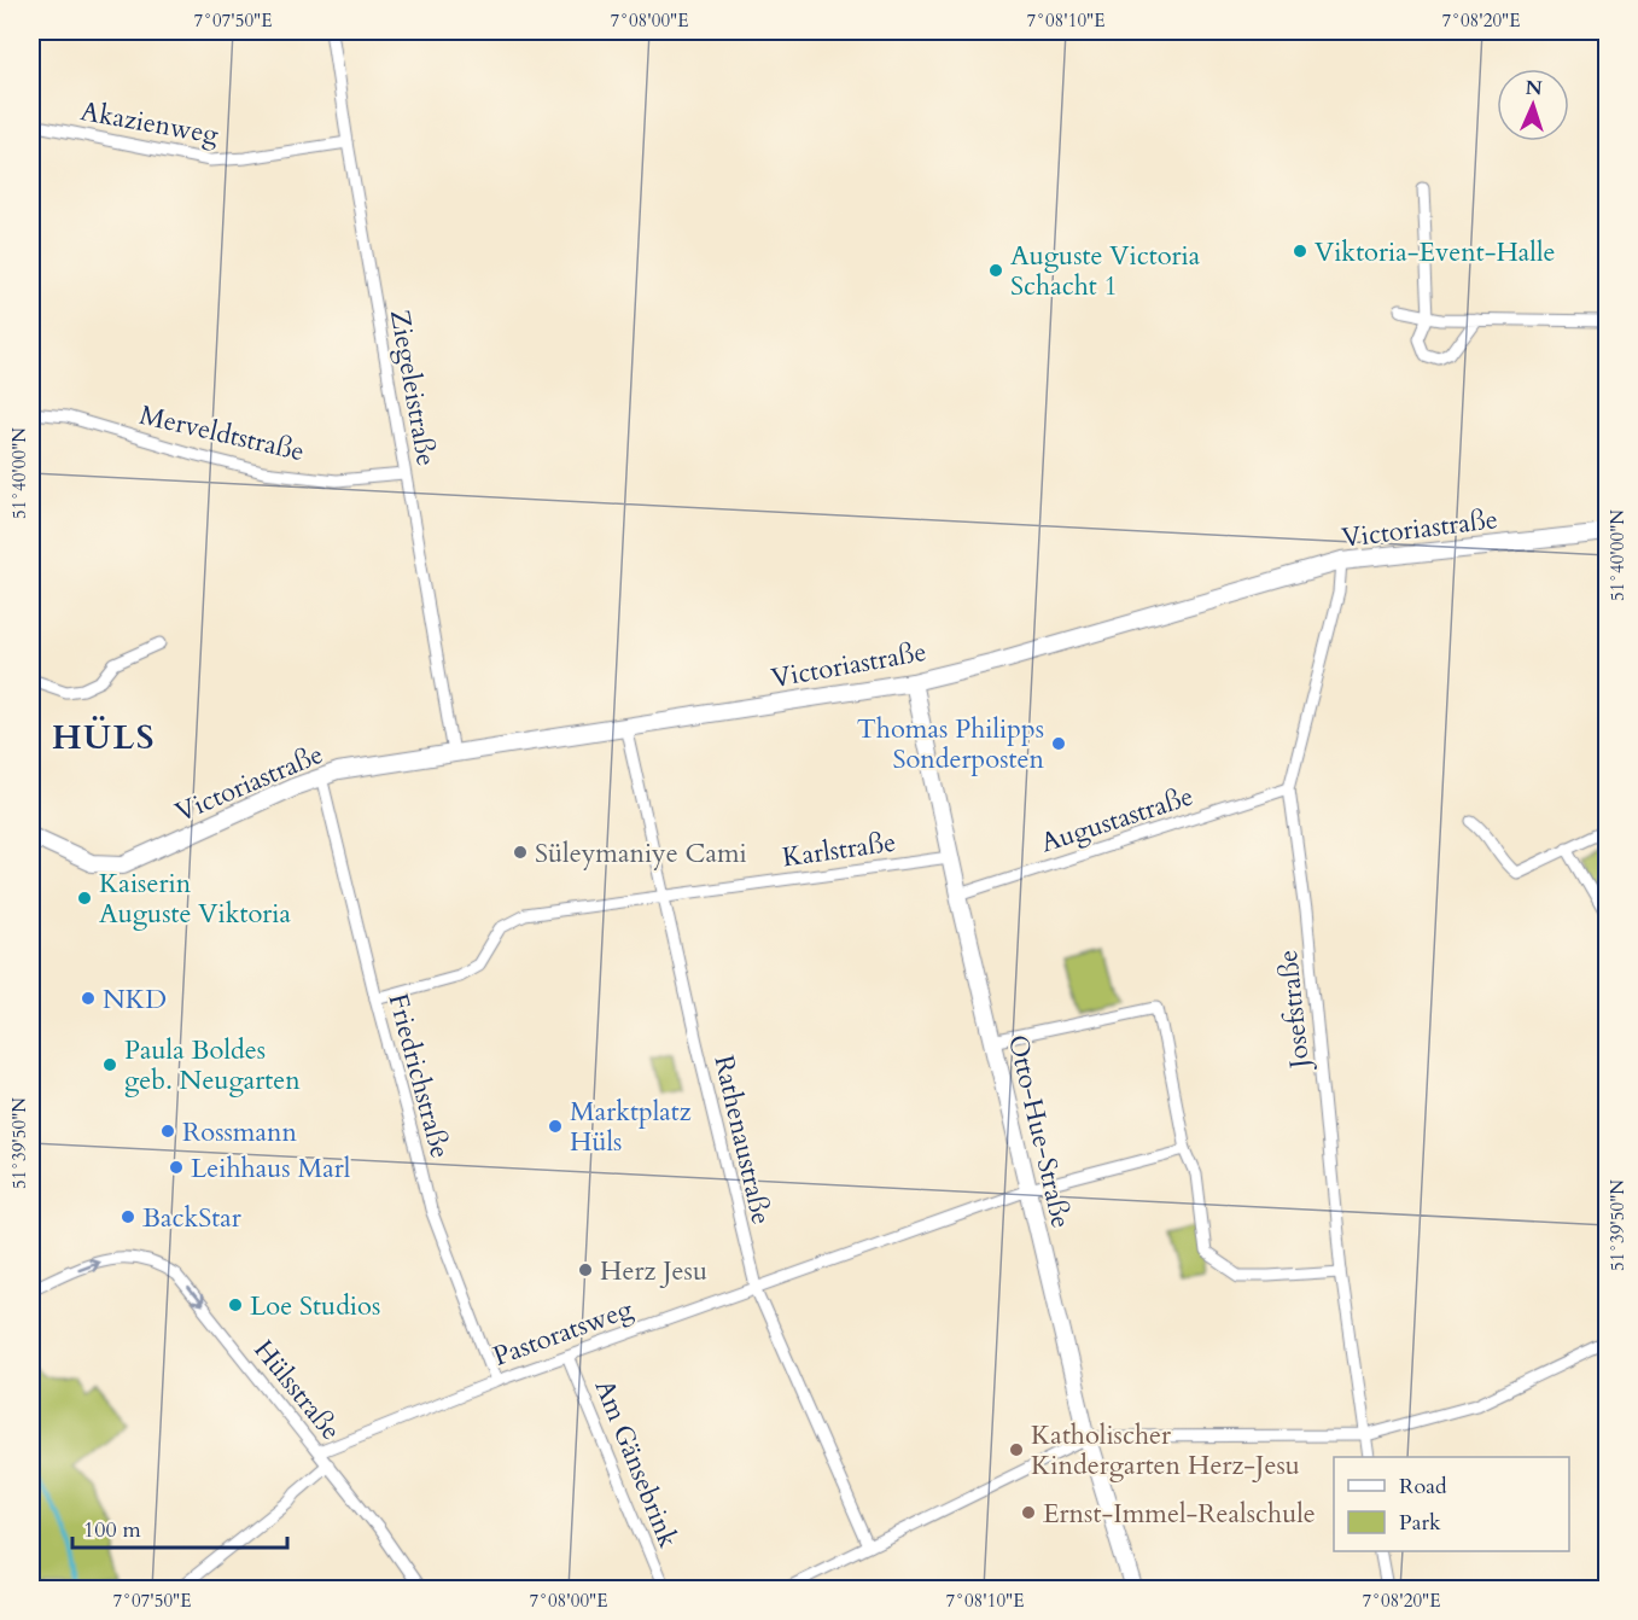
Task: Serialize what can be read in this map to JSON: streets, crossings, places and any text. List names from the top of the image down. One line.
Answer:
{"streets":{"main road":["Victoriastraße","Otto-Hue-Straße"],"street":["Akazienweg","Ziegeleistraße","Merveldtstraße","Augustastraße","Karlstraße","Josefstraße","Friedrichstraße","Rathenaustraße","Pastoratsweg","Hülsstraße","Am Gänsebrink"]},"crossings":[["Akazienweg","Ziegeleistraße"],["Ziegeleistraße","Merveldtstraße"],["Ziegeleistraße","Victoriastraße"],["Victoriastraße","Josefstraße"],["Victoriastraße","Friedrichstraße"],["Victoriastraße","Otto-Hue-Straße"],["Victoriastraße","Rathenaustraße"],["Augustastraße","Josefstraße"],["Augustastraße","Otto-Hue-Straße"],["Karlstraße","Friedrichstraße"],["Karlstraße","Otto-Hue-Straße"],["Karlstraße","Rathenaustraße"],["Friedrichstraße","Pastoratsweg"],["Otto-Hue-Straße","Pastoratsweg"],["Rathenaustraße","Pastoratsweg"],["Pastoratsweg","Hülsstraße"],["Pastoratsweg","Am Gänsebrink"]],"one_way":["Hülsstraße"],"districts":["HÜLS"],"places":["Viktoria-Event-Halle","Auguste Victoria Schacht 1","Thomas Philipps Sonderposten","Süleymaniye Cami","Kaiserin Auguste Viktoria","NKD","Paula Boldes geb. Neugarten","Marktplatz Hüls","Rossmann","Leihhaus Marl","BackStar","Herz Jesu","Loe Studios","Katholischer Kindergarten Herz-Jesu","Ernst-Immel-Realschule"],"legend":["Road","Park"],"scale_bar":"100 m","north":"top","coordinates":["7°07'50\"E","7°08'00\"E","7°08'10\"E","7°08'20\"E","51°40'00\"N","51°39'50\"N"]}
